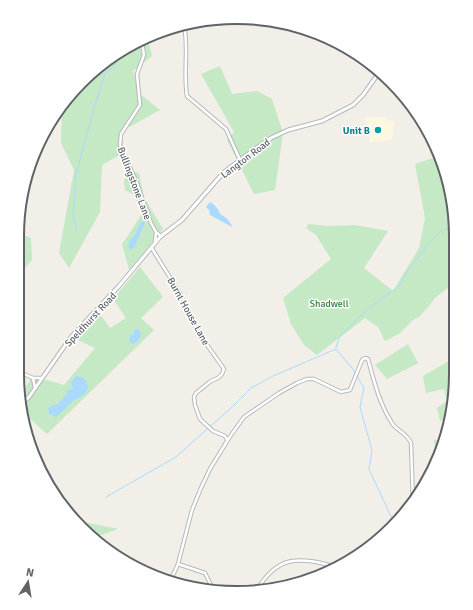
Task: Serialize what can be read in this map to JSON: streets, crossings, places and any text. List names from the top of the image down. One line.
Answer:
{"streets":{"street":["Langton Road","Bullingstone Lane","Burnt House Lane","Speldhurst Road"]},"crossings":[["Langton Road","Bullingstone Lane"],["Langton Road","Speldhurst Road"],["Bullingstone Lane","Speldhurst Road"],["Burnt House Lane","Speldhurst Road"]],"parks":["Shadwell"],"places":["Unit B"],"north":"top"}
